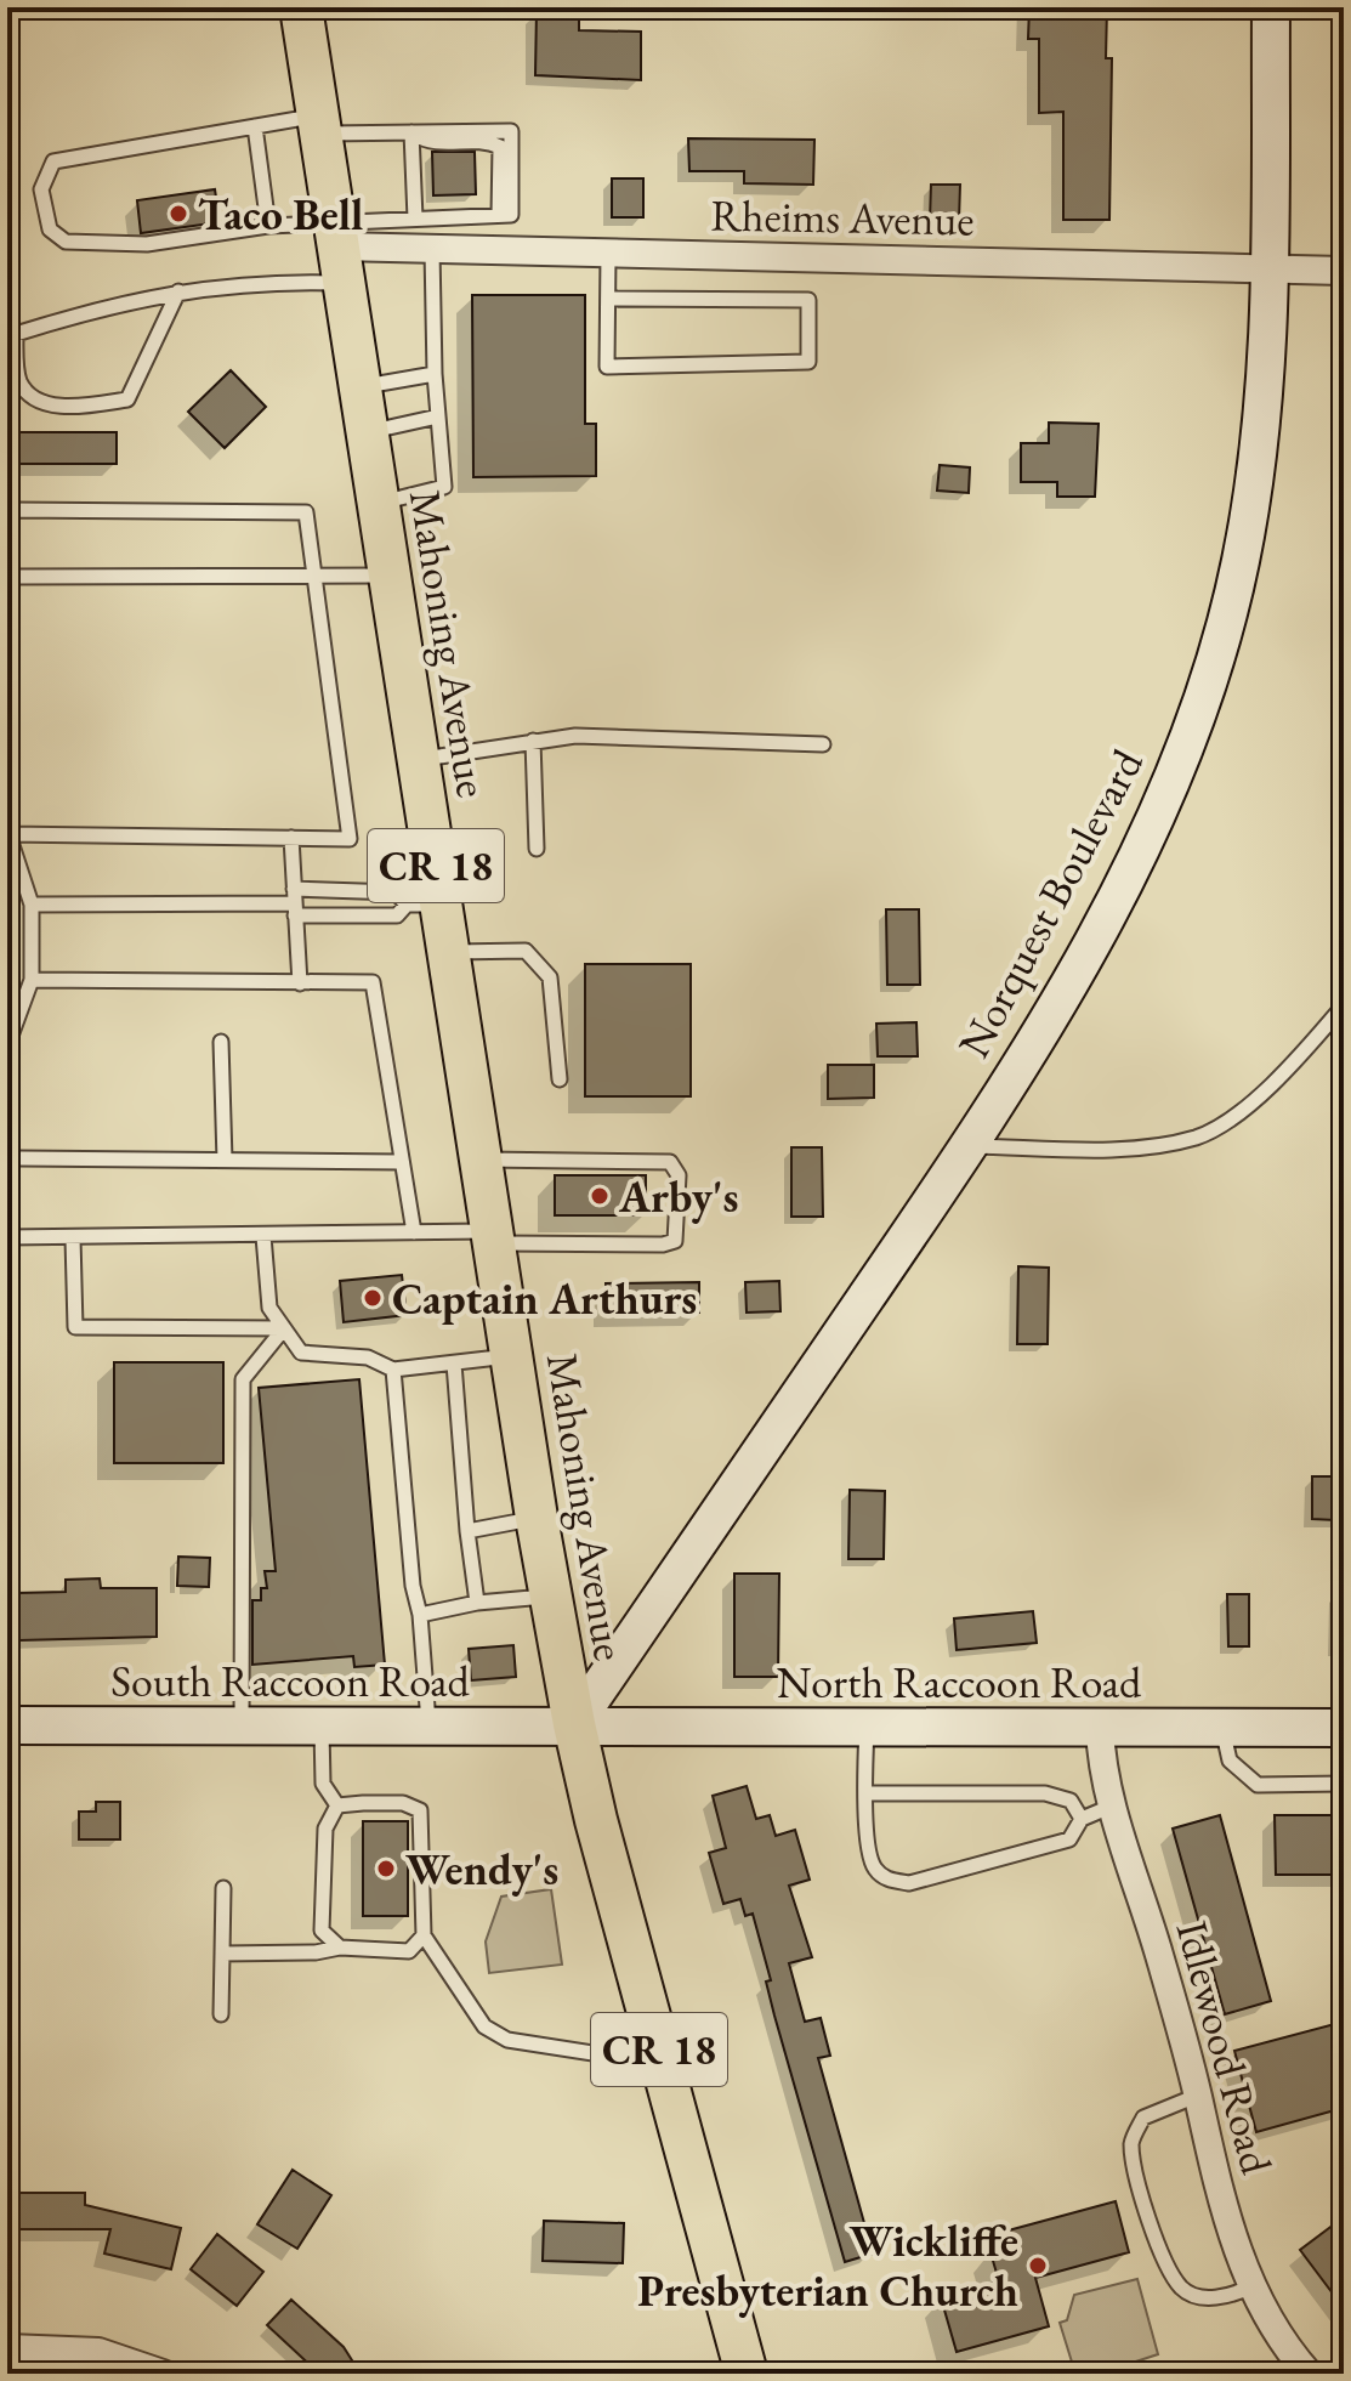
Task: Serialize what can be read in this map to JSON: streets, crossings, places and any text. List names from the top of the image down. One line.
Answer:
{"streets":{"main road":["Mahoning Avenue","CR 18"],"street":["Rheims Avenue","Norquest Boulevard","South Raccoon Road","North Raccoon Road","Idlewood Road"]},"crossings":[["Rheims Avenue","Mahoning Avenue"],["Rheims Avenue","Norquest Boulevard"],["Mahoning Avenue","Norquest Boulevard"],["Mahoning Avenue","South Raccoon Road"],["Mahoning Avenue","North Raccoon Road"],["Norquest Boulevard","South Raccoon Road"],["Norquest Boulevard","North Raccoon Road"],["South Raccoon Road","North Raccoon Road"],["North Raccoon Road","Idlewood Road"]],"places":["Taco Bell","Arby's","Captain Arthurs","Wendy's","Wickliffe Presbyterian Church"]}
